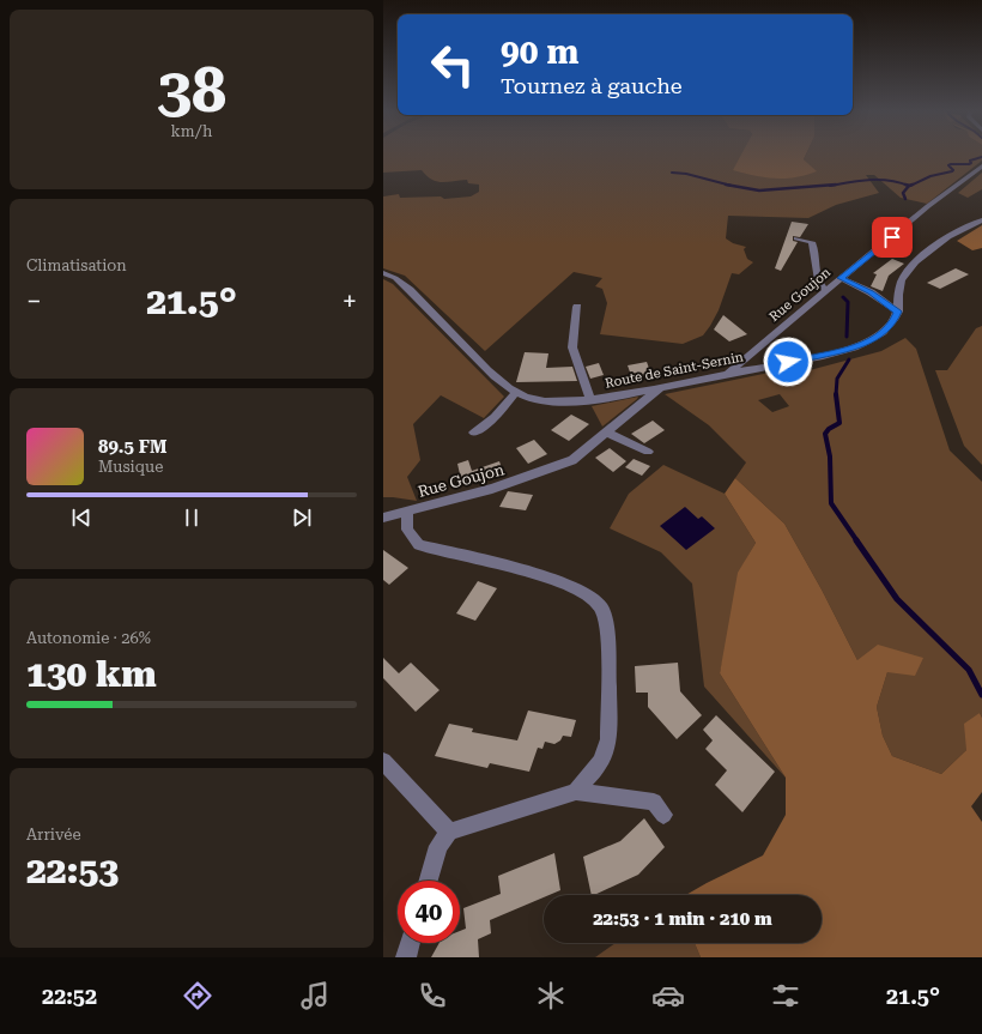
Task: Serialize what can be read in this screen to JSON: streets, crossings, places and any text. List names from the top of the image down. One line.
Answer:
{"streets":{"street":["Rue Goujon","Route de Saint-Sernin"]},"crossings":[["Rue Goujon","Route de Saint-Sernin"]],"page":{"tile":[["38","km/h"],"Climatisation",["Autonomie · 26%","130 km"],["Arrivée","22:53"]],"turn":["90 m","Tournez à gauche"],"heat":["−","21.5°","+"],"song":["89.5 FM","Musique"],"limit":"40","trip":"22:53 · 1 min · 210 m","tabs":["22:52","21.5°"]}}
